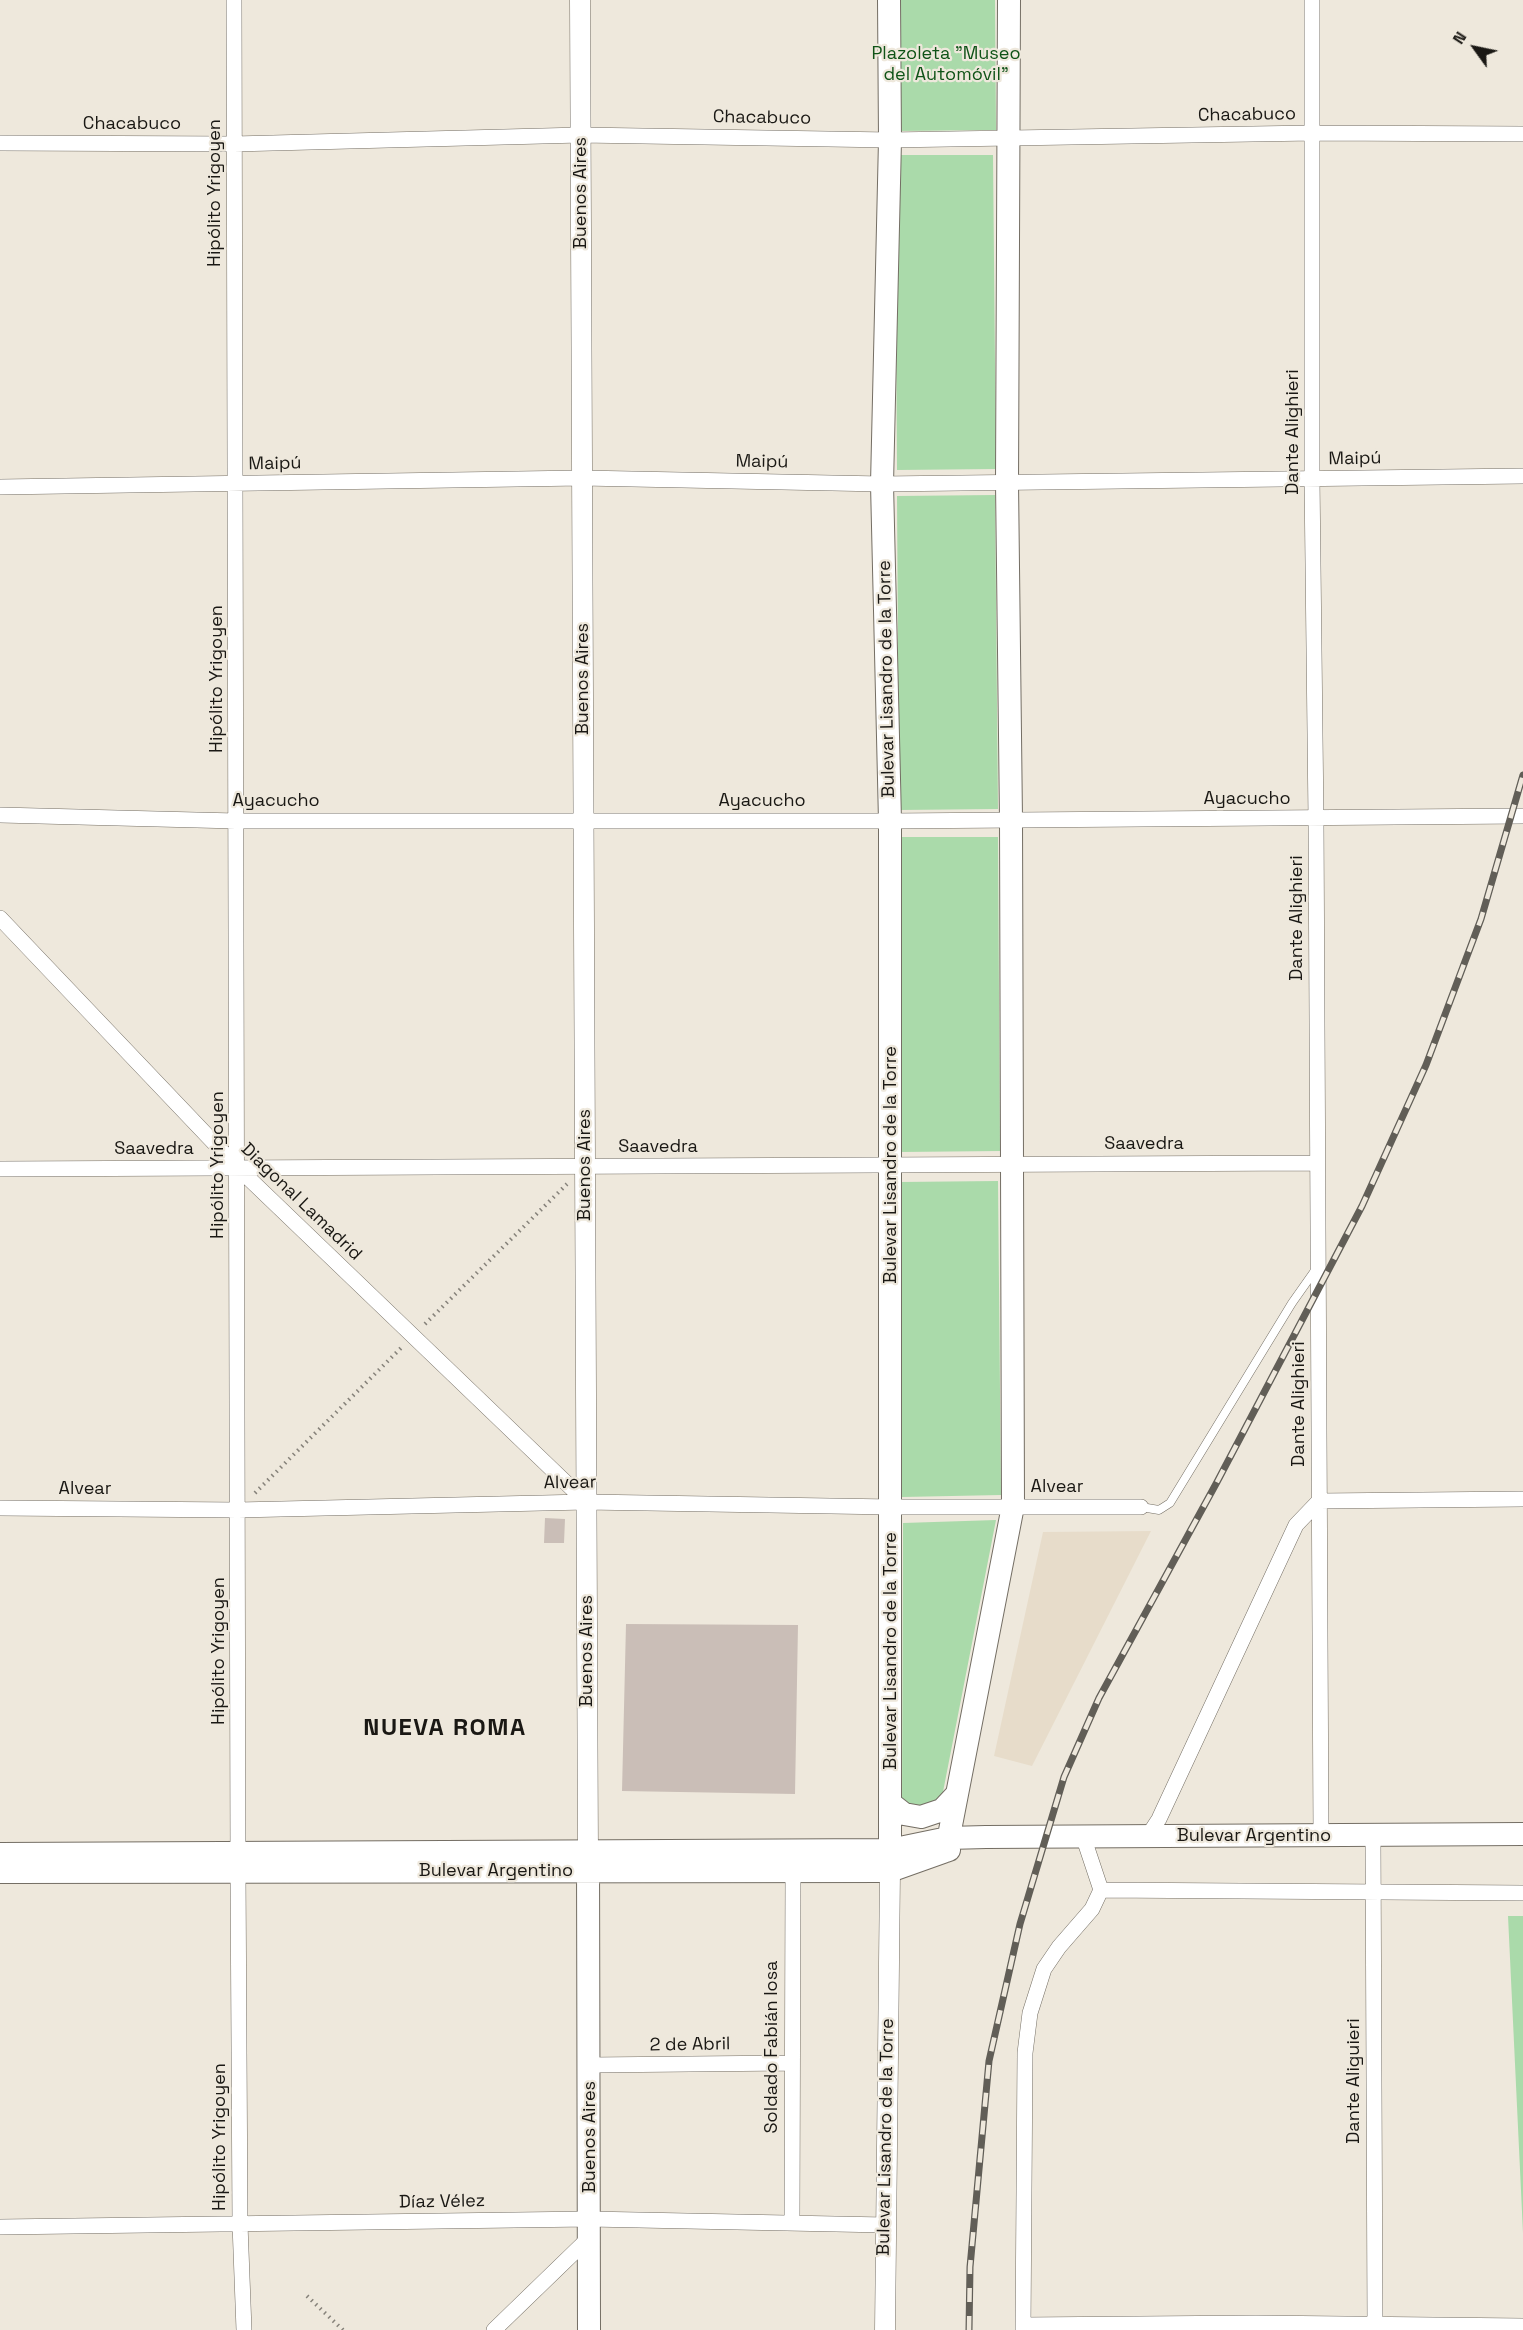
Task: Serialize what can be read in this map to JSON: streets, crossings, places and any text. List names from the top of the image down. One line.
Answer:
{"streets":{"main road":["Buenos Aires","Bulevar Lisandro de la Torre","Bulevar Argentino"],"street":["Chacabuco","Hipólito Yrigoyen","Dante Alighieri","Maipú","Ayacucho","Saavedra","Diagonal Lamadrid","Alvear","2 de Abril","Soldado Fabián Iosa","Dante Aliguieri","Díaz Vélez"]},"crossings":[["Chacabuco","Hipólito Yrigoyen"],["Chacabuco","Buenos Aires"],["Chacabuco","Dante Alighieri"],["Chacabuco","Bulevar Lisandro de la Torre"],["Hipólito Yrigoyen","Maipú"],["Hipólito Yrigoyen","Ayacucho"],["Hipólito Yrigoyen","Saavedra"],["Hipólito Yrigoyen","Diagonal Lamadrid"],["Hipólito Yrigoyen","Alvear"],["Hipólito Yrigoyen","Bulevar Argentino"],["Hipólito Yrigoyen","Díaz Vélez"],["Buenos Aires","Maipú"],["Buenos Aires","Ayacucho"],["Buenos Aires","Saavedra"],["Buenos Aires","Diagonal Lamadrid"],["Buenos Aires","Alvear"],["Buenos Aires","Bulevar Argentino"],["Buenos Aires","2 de Abril"],["Buenos Aires","Díaz Vélez"],["Dante Alighieri","Maipú"],["Dante Alighieri","Ayacucho"],["Dante Alighieri","Saavedra"],["Dante Alighieri","Bulevar Argentino"],["Maipú","Bulevar Lisandro de la Torre"],["Bulevar Lisandro de la Torre","Ayacucho"],["Bulevar Lisandro de la Torre","Saavedra"],["Bulevar Lisandro de la Torre","Alvear"],["Bulevar Lisandro de la Torre","Bulevar Argentino"],["Bulevar Lisandro de la Torre","Díaz Vélez"],["Saavedra","Diagonal Lamadrid"],["Diagonal Lamadrid","Alvear"],["Bulevar Argentino","Soldado Fabián Iosa"],["Bulevar Argentino","Dante Aliguieri"],["2 de Abril","Soldado Fabián Iosa"],["Soldado Fabián Iosa","Díaz Vélez"]],"districts":["NUEVA ROMA"],"parks":["Plazoleta \"Museo del Automóvil\""],"north":"top left"}
